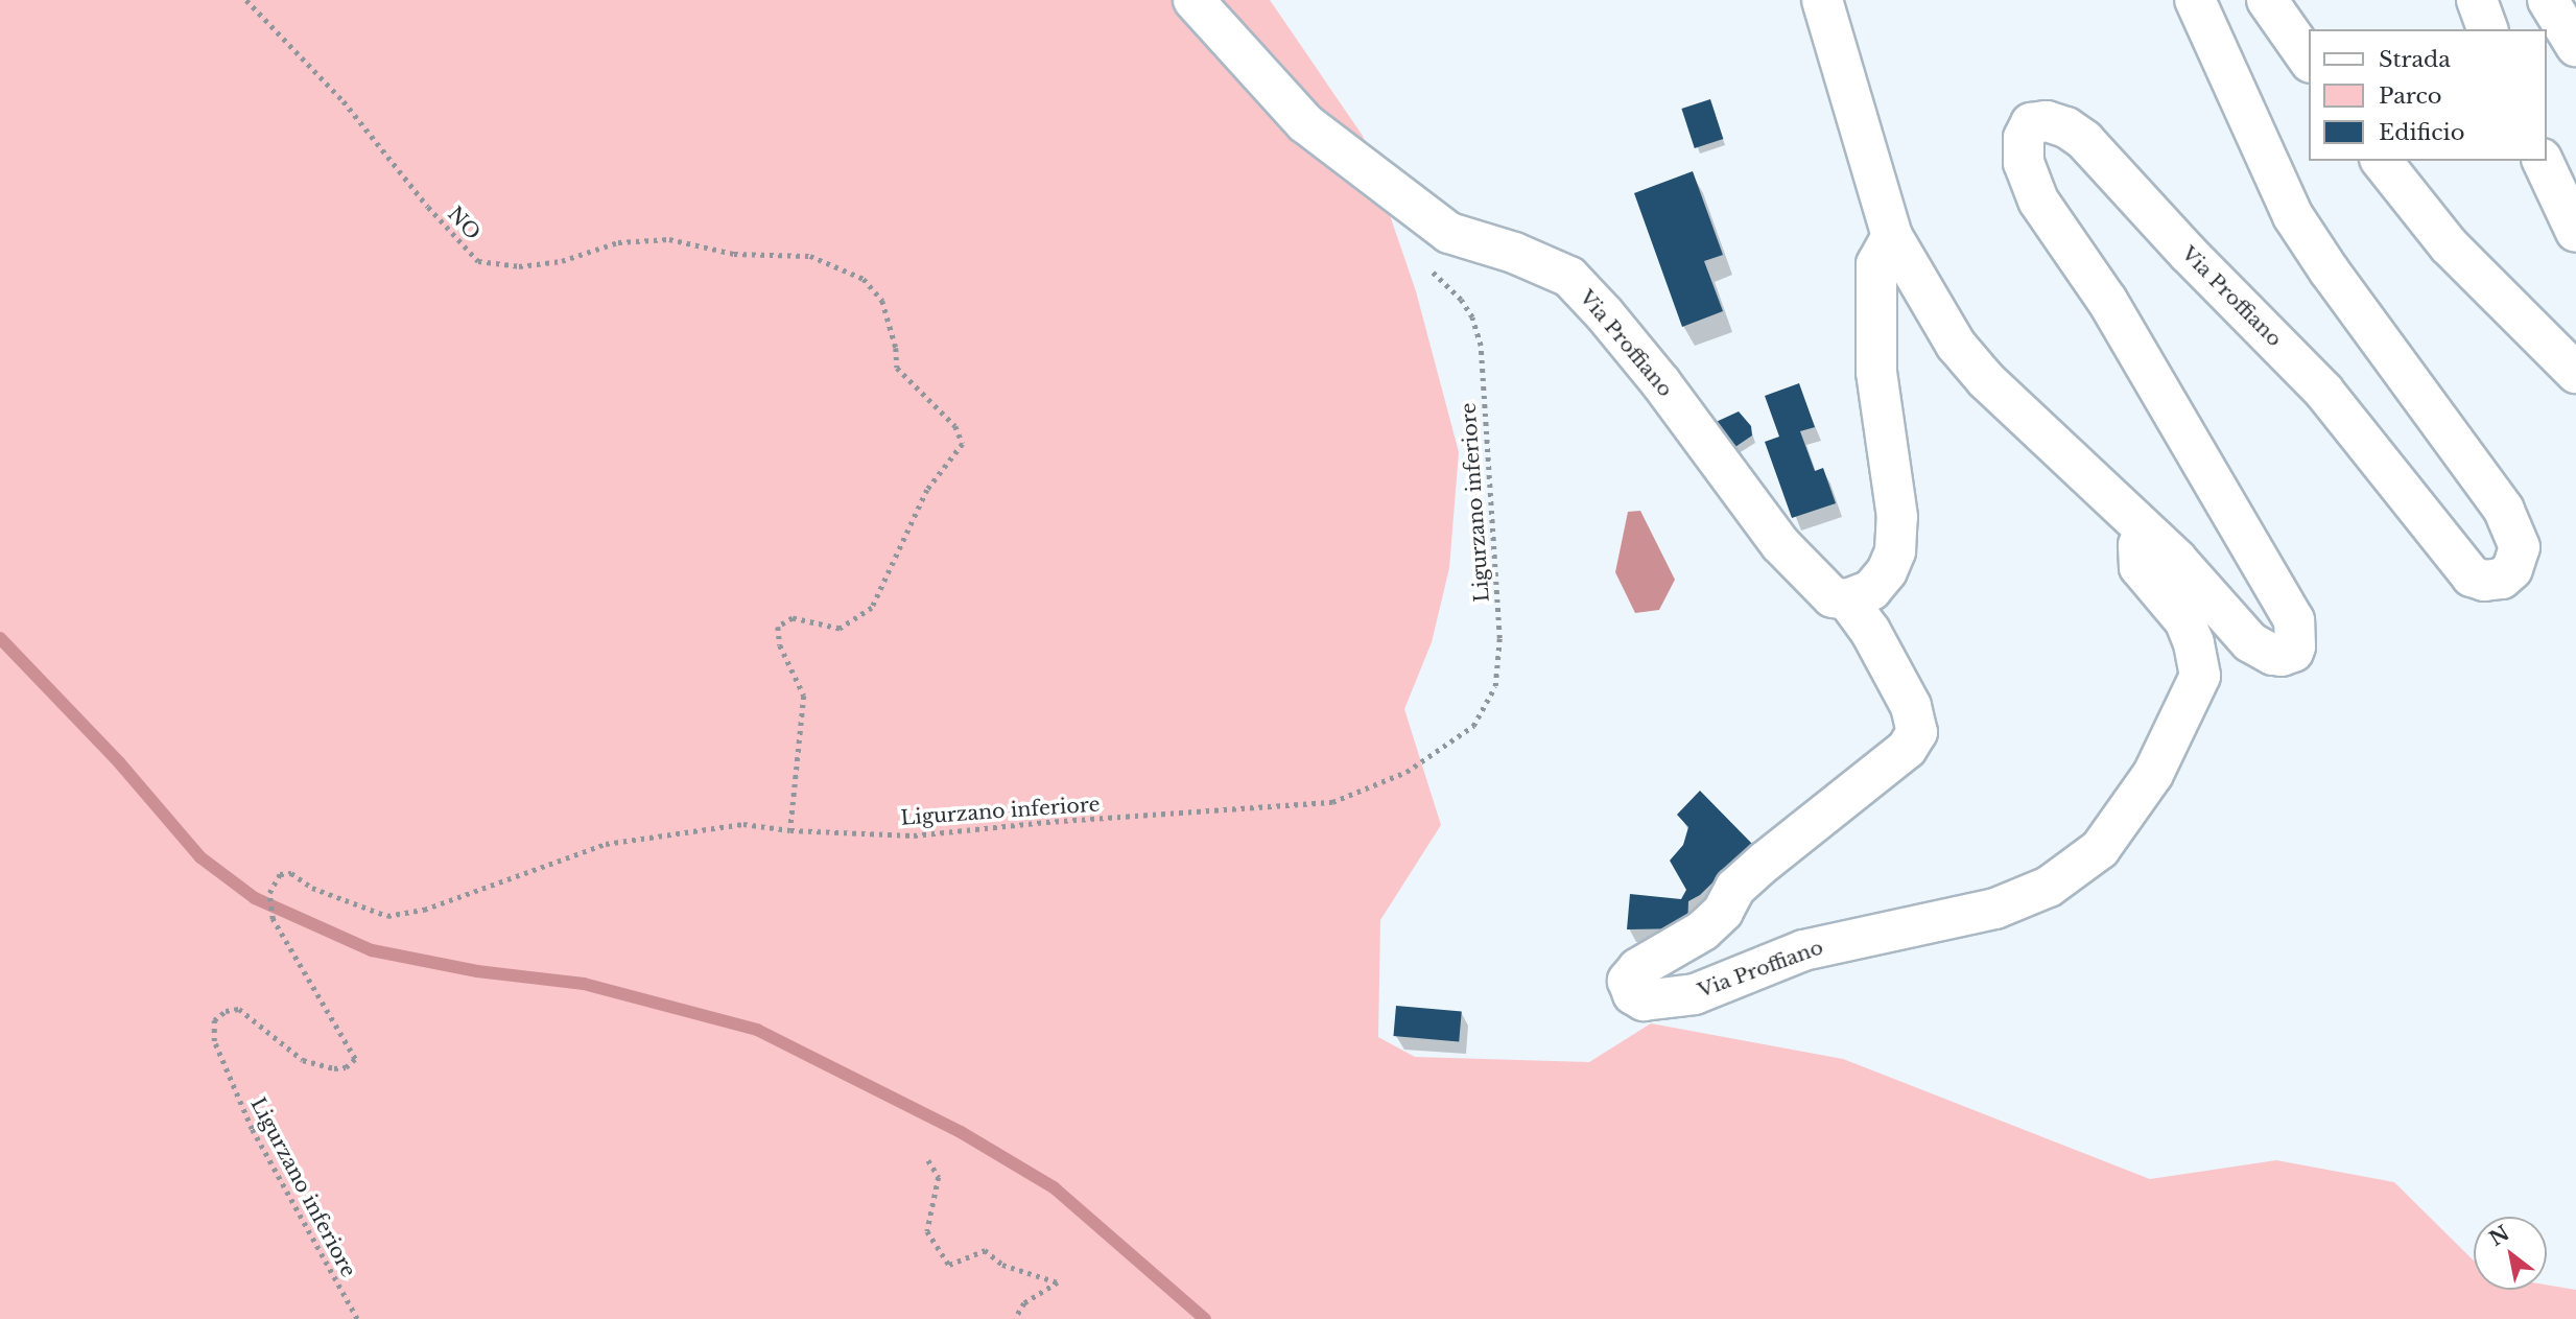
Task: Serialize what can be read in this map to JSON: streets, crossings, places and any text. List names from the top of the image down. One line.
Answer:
{"streets":{"street":["Via Proffiano"],"path":["NO","Ligurzano inferiore"]},"crossings":[["NO","Ligurzano inferiore"],["Via Proffiano","Ligurzano inferiore"]],"legend":["Strada","Parco","Edificio"],"north":"top left"}
